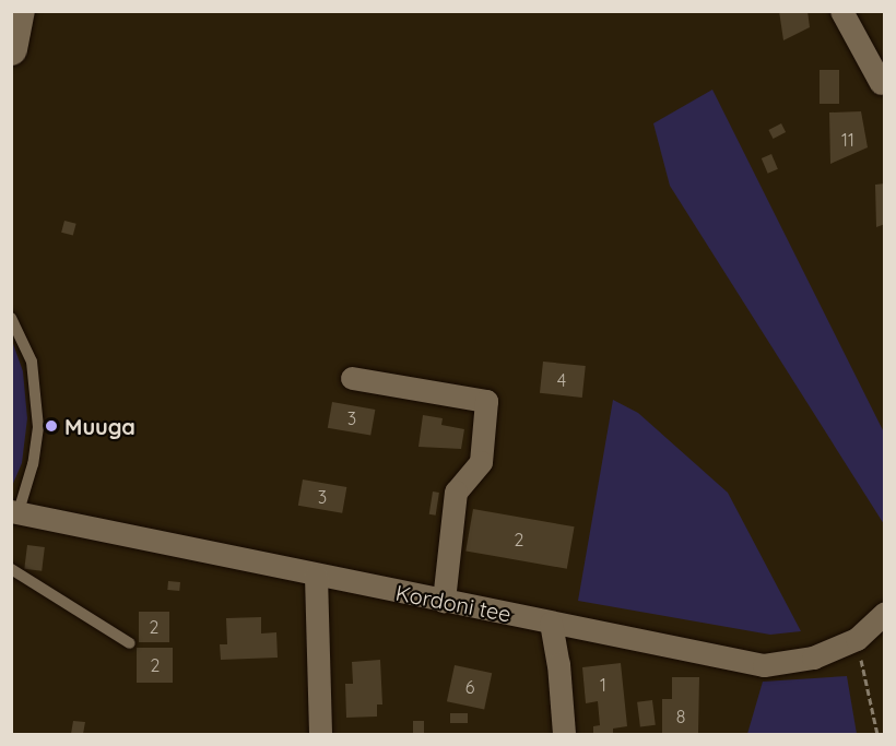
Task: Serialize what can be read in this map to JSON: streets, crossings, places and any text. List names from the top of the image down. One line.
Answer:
{"streets":{"street":["Kordoni tee"]},"places":["Muuga"],"house_numbers":["11","4","3","3","2","2","2","1","6","8"]}
